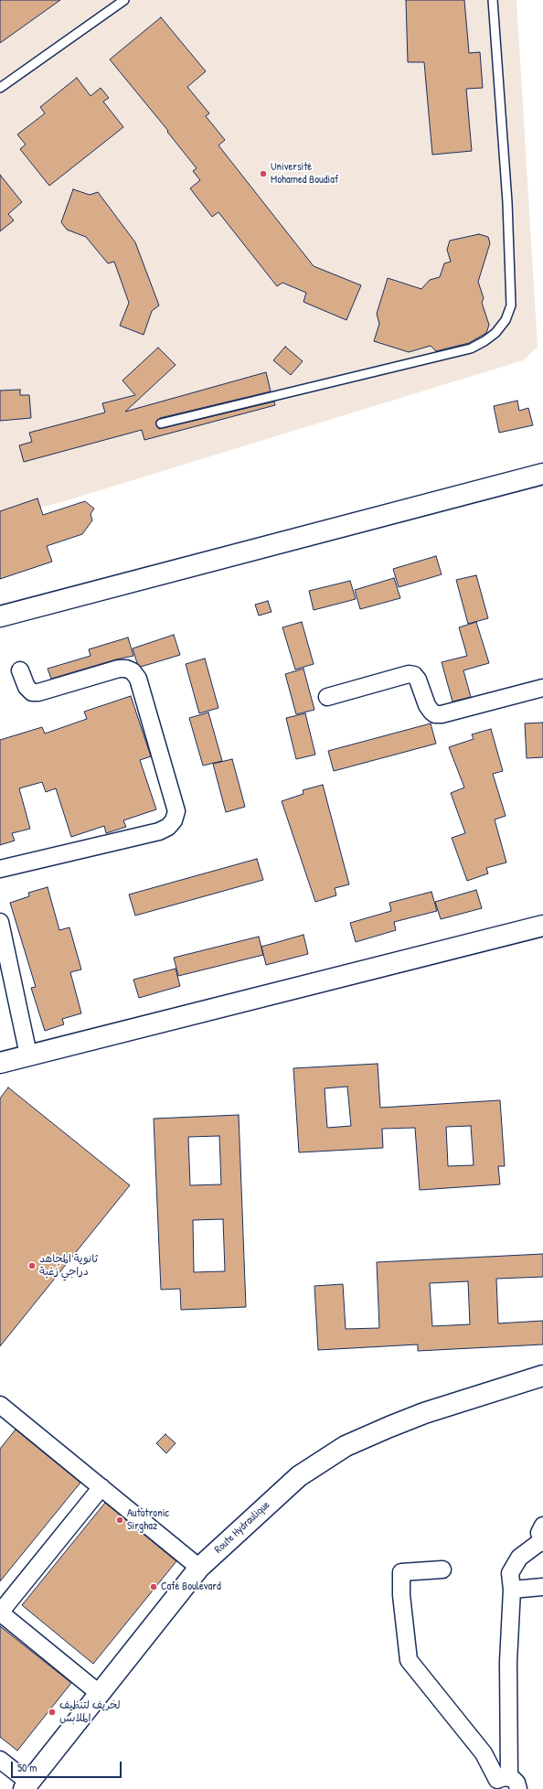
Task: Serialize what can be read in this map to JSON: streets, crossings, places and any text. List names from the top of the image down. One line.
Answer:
{"streets":{"main road":["Route Hydraulique"]},"places":["Université Mohamed Boudiaf","ثانوية المجاهد دراجي زغبة","Autotronic Sirghaz","Café Boulevard","لخريف لتنظيف الملابس"],"scale_bar":"50 m"}
